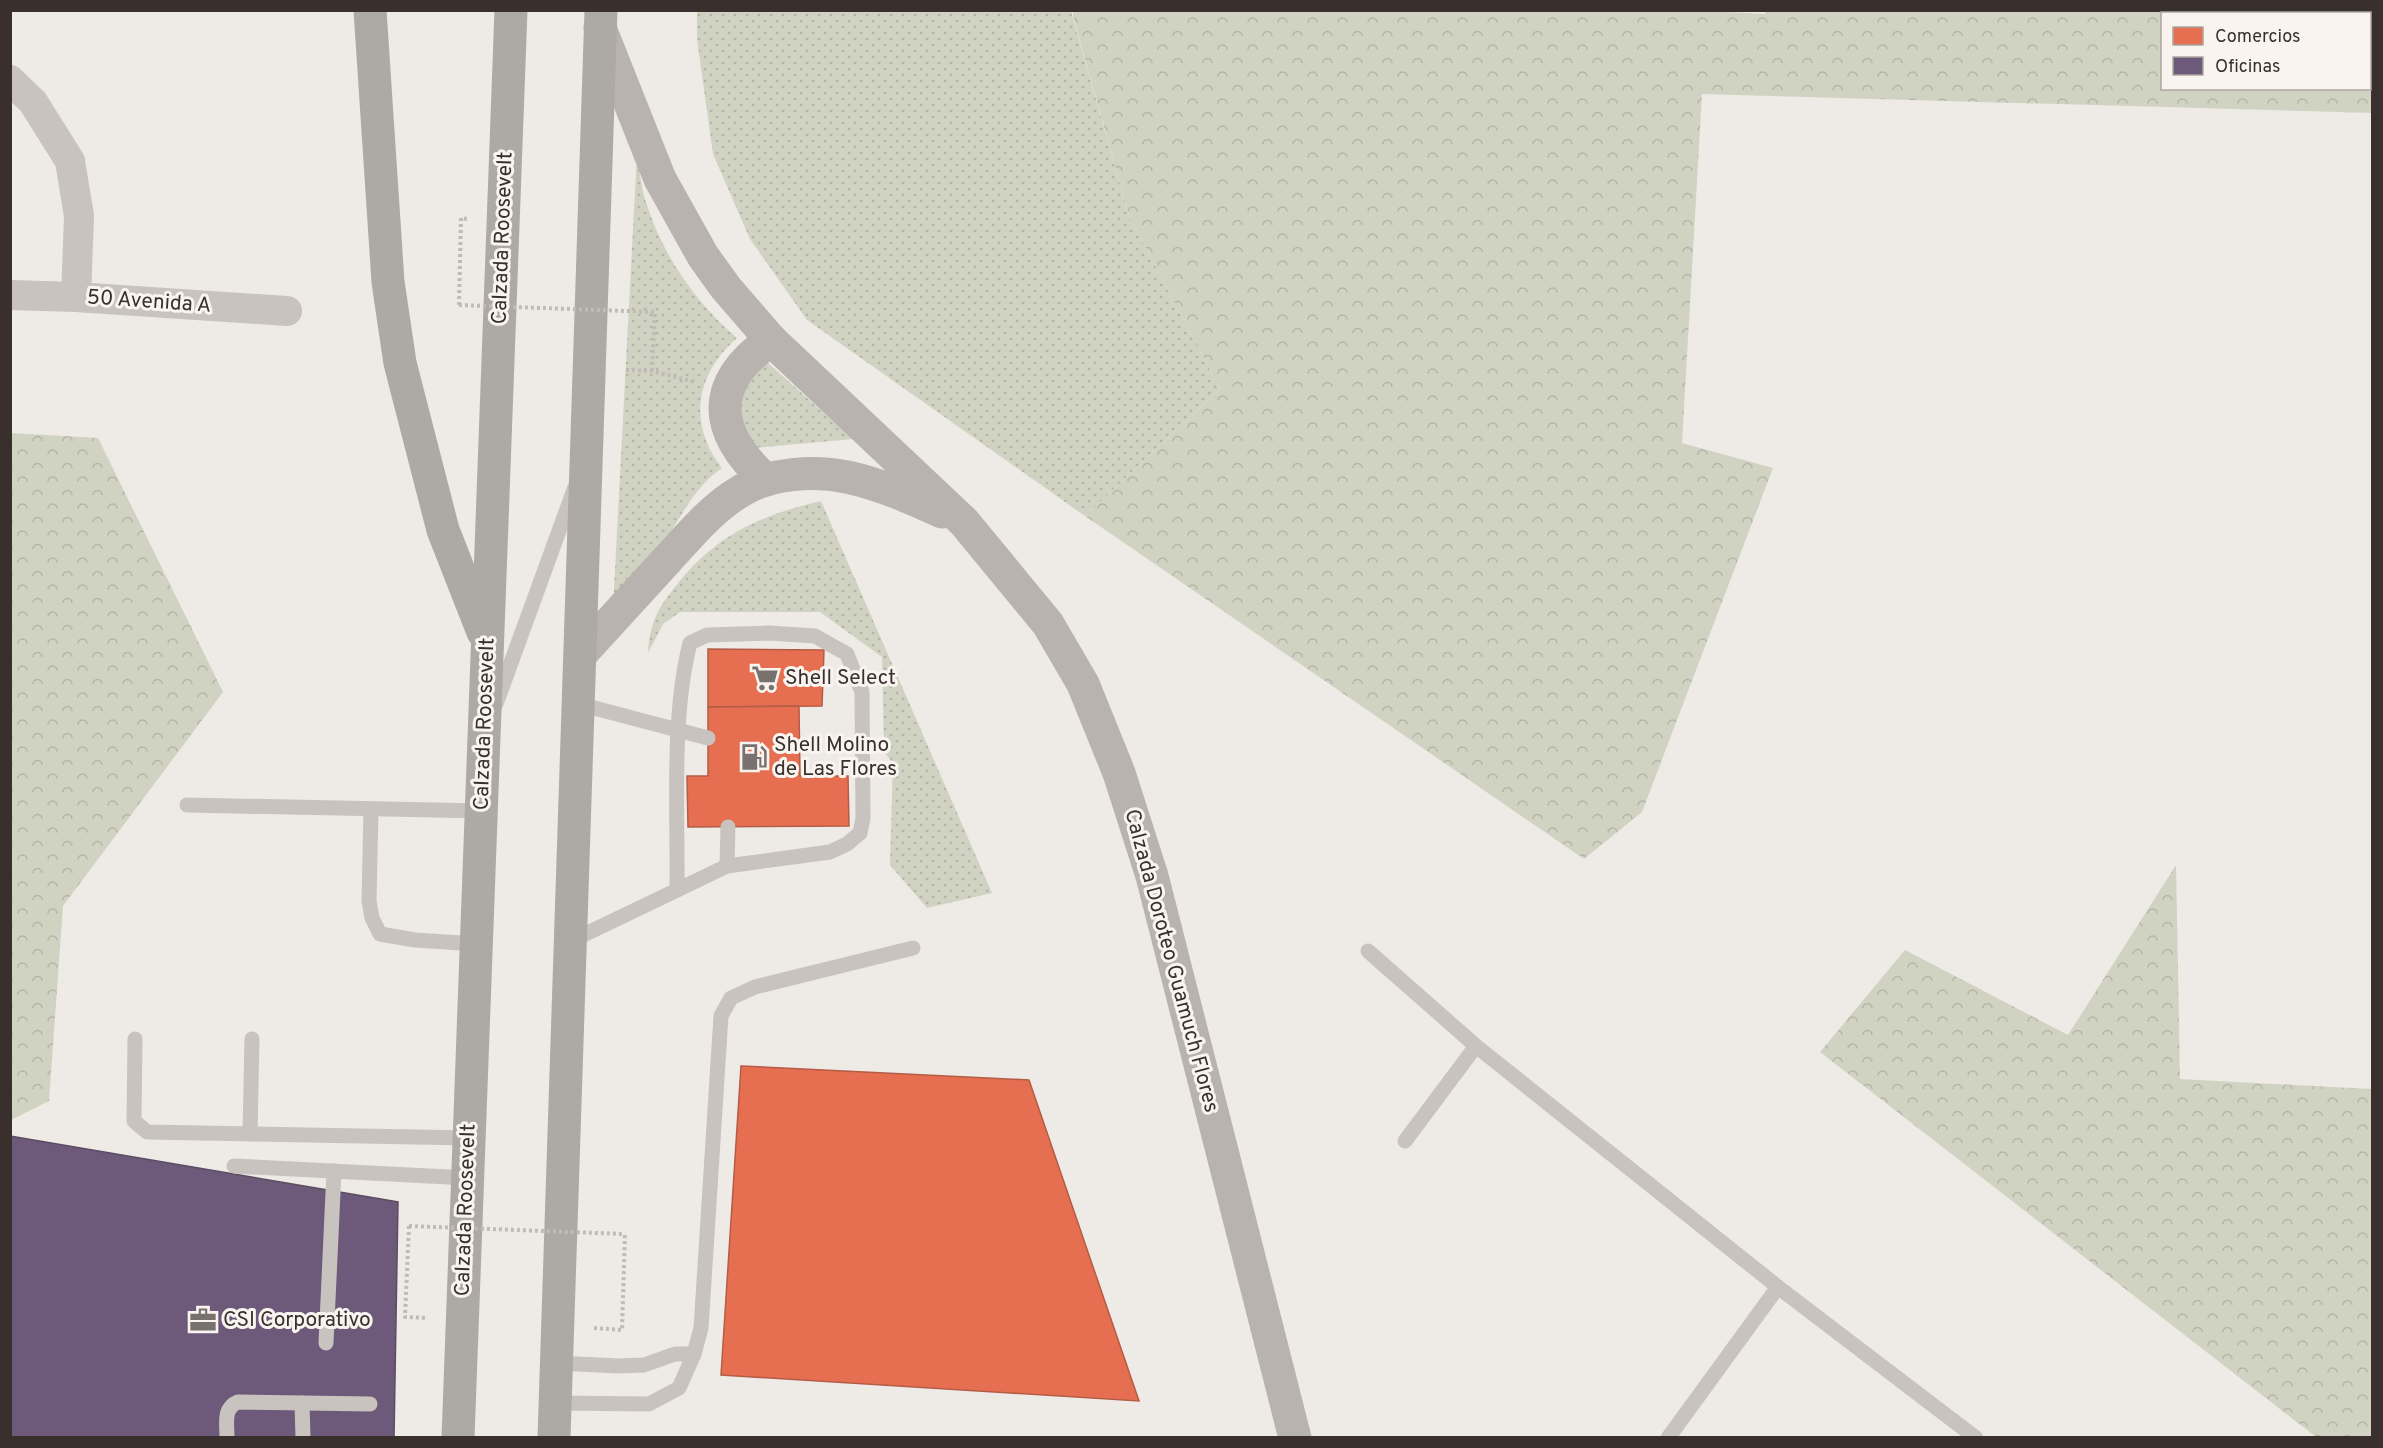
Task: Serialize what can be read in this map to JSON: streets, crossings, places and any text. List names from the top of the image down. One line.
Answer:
{"streets":{"highway":["Calzada Roosevelt"],"main road":["Calzada Doroteo Guamuch Flores"],"street":["50 Avenida A"]},"places":{"supermarket":["Shell Select"],"fuel station":["Shell Molino de Las Flores"],"office":["CSI Corporativo"]},"legend":["Comercios","Oficinas"]}
